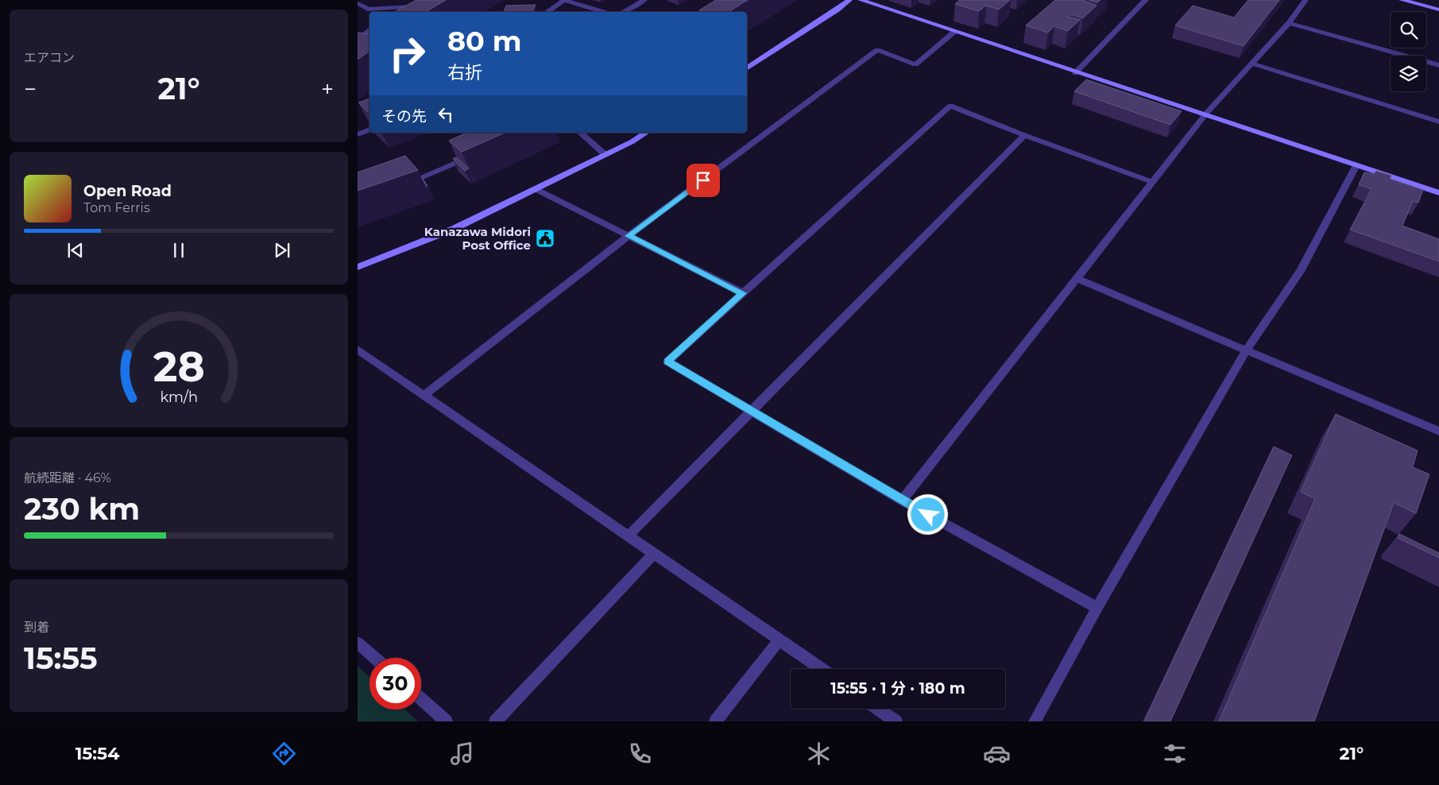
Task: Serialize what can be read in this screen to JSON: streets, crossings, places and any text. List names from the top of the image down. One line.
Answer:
{"places":{"public building":["Kanazawa Midori Post Office"]},"page":{"tile":["エアコン",["航続距離 · 46%","230 km"],["到着","15:55"]],"turn":["80 m","右折"],"heat":["−","21°","+"],"then":"その先","song":["Open Road","Tom Ferris"],"limit":"30","trip":"15:55 · 1 分 · 180 m","tabs":["15:54","21°"],"gauge":["28","km/h"]}}
